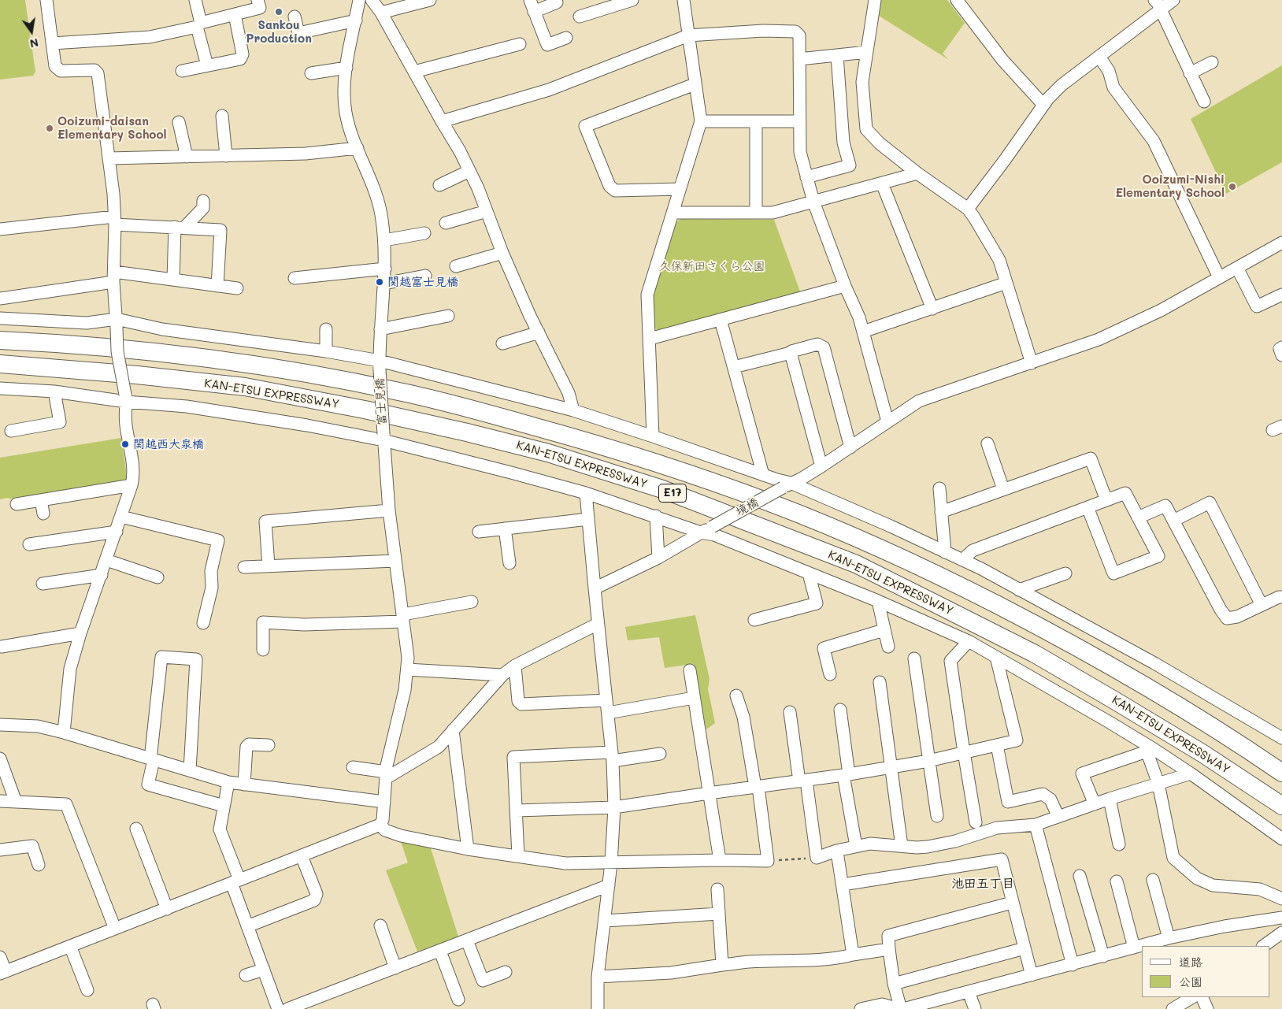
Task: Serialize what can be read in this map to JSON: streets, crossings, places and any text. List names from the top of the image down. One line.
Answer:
{"streets":{"highway":["KAN-ETSU EXPRESSWAY","E17"],"street":["富士見橋","境橋"]},"districts":["池田五丁目"],"parks":["久保新田さくら公園"],"places":["Sankou Production","Ooizumi-daisan Elementary School","Ooizumi-Nishi Elementary School","関越富士見橋","関越西大泉橋"],"legend":["道路","公園"],"north":"bottom"}
